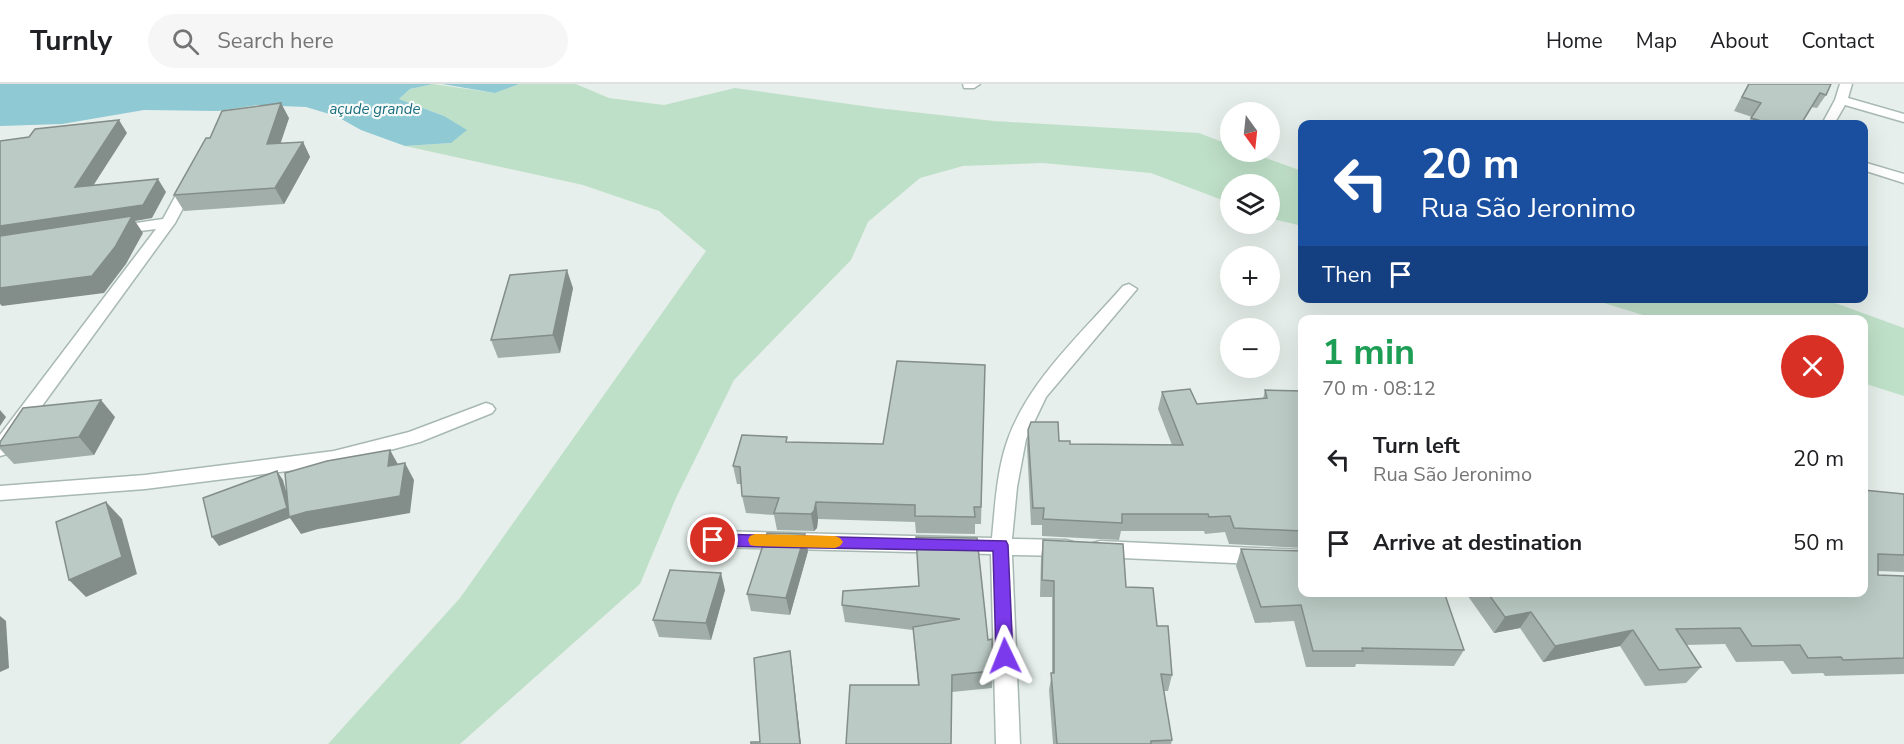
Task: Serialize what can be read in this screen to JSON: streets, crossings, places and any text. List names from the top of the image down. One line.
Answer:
{"water":["açude grande"],"north":"bottom","page":{"header":"Turnly","search":"Search here","nav":["Home","Map","About","Contact"],"map_buttons":["+","−"],"turn":["20 m","Rua São Jeronimo"],"then":"Then","heading":["1 min","70 m · 08:12"],"list":[{"name":"Turn left","note":"Rua São Jeronimo","value":"20 m"},{"name":"Arrive at destination","value":"50 m"}]}}
